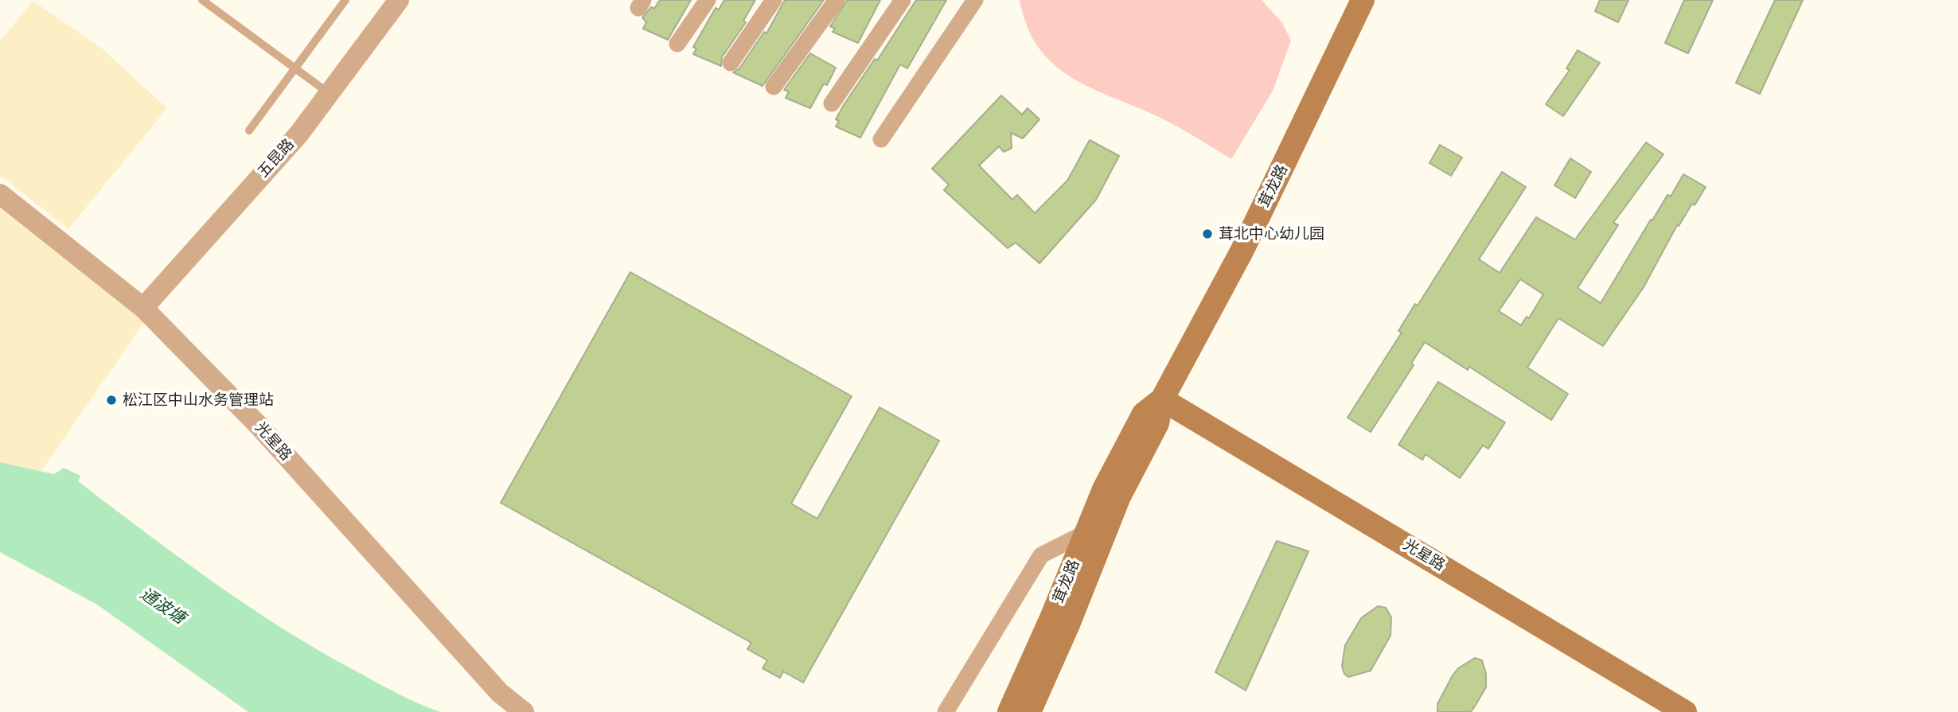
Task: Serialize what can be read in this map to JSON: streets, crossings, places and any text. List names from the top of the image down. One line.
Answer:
{"streets":{"main road":["茸龙路","光星路"],"street":["五昆路"]},"crossings":[["五昆路","光星路"],["茸龙路","光星路"]],"water":["通波塘"],"places":["茸北中心幼儿园","松江区中山水务管理站"]}
